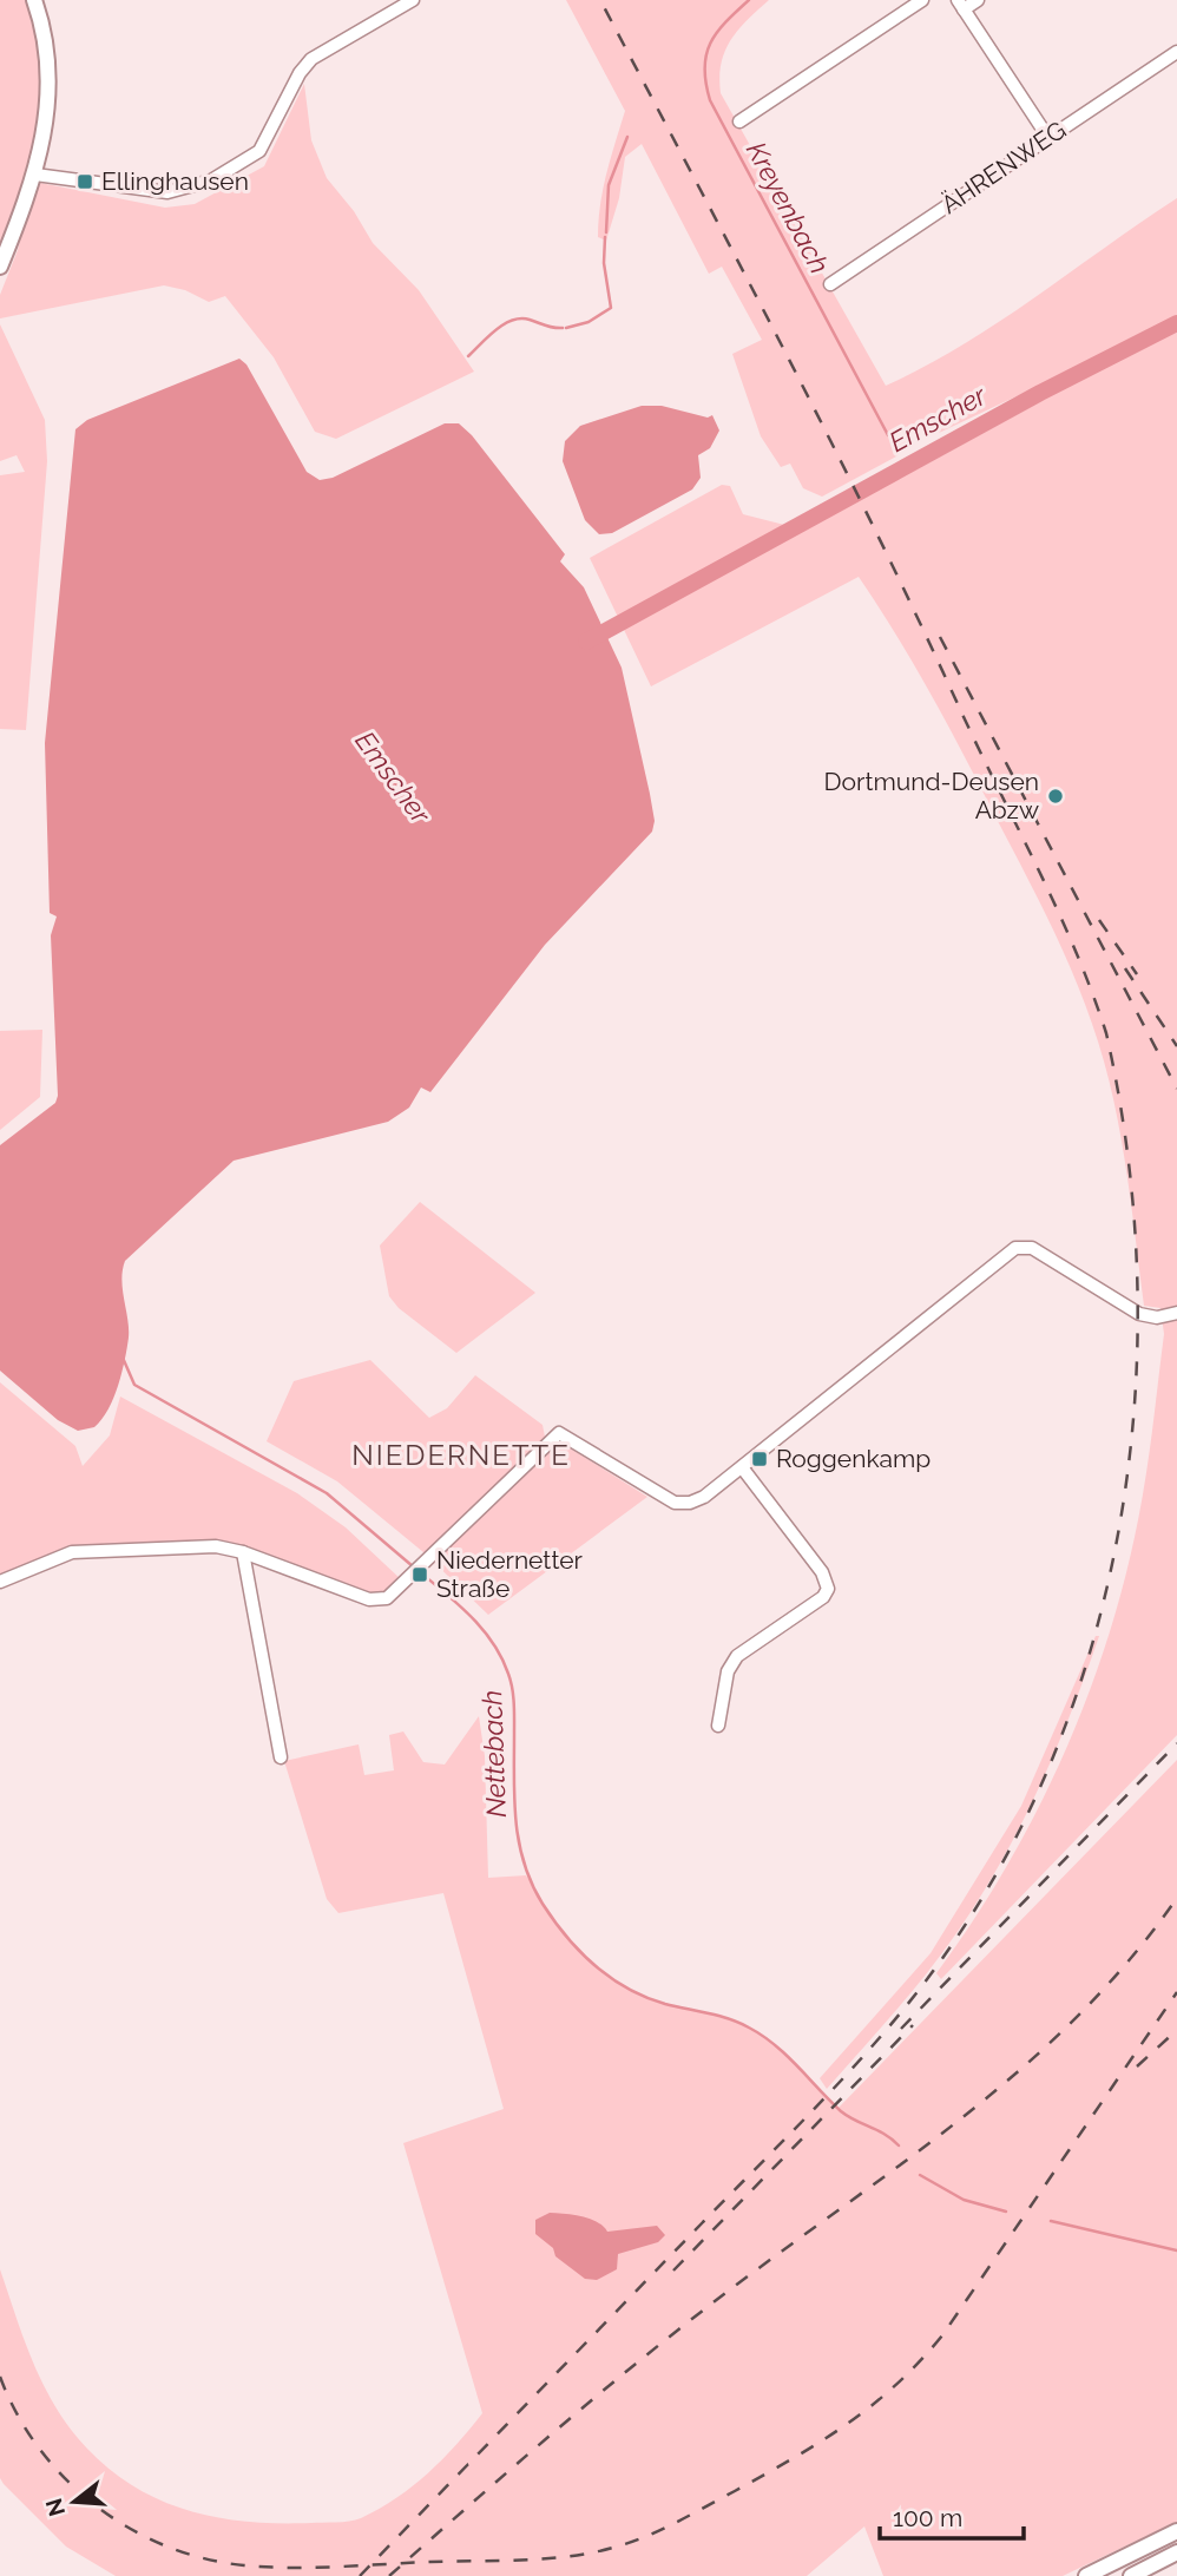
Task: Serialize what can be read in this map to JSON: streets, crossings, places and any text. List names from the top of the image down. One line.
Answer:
{"streets":{"street":["ÄHRENWEG"]},"districts":["NIEDERNETTE"],"water":["Kreyenbach","Emscher","Nettebach"],"places":{"transit":["Ellinghausen","Roggenkamp","Niedernetter Straße"],"other":["Dortmund-Deusen Abzw"]},"scale_bar":"100 m","north":"left"}
